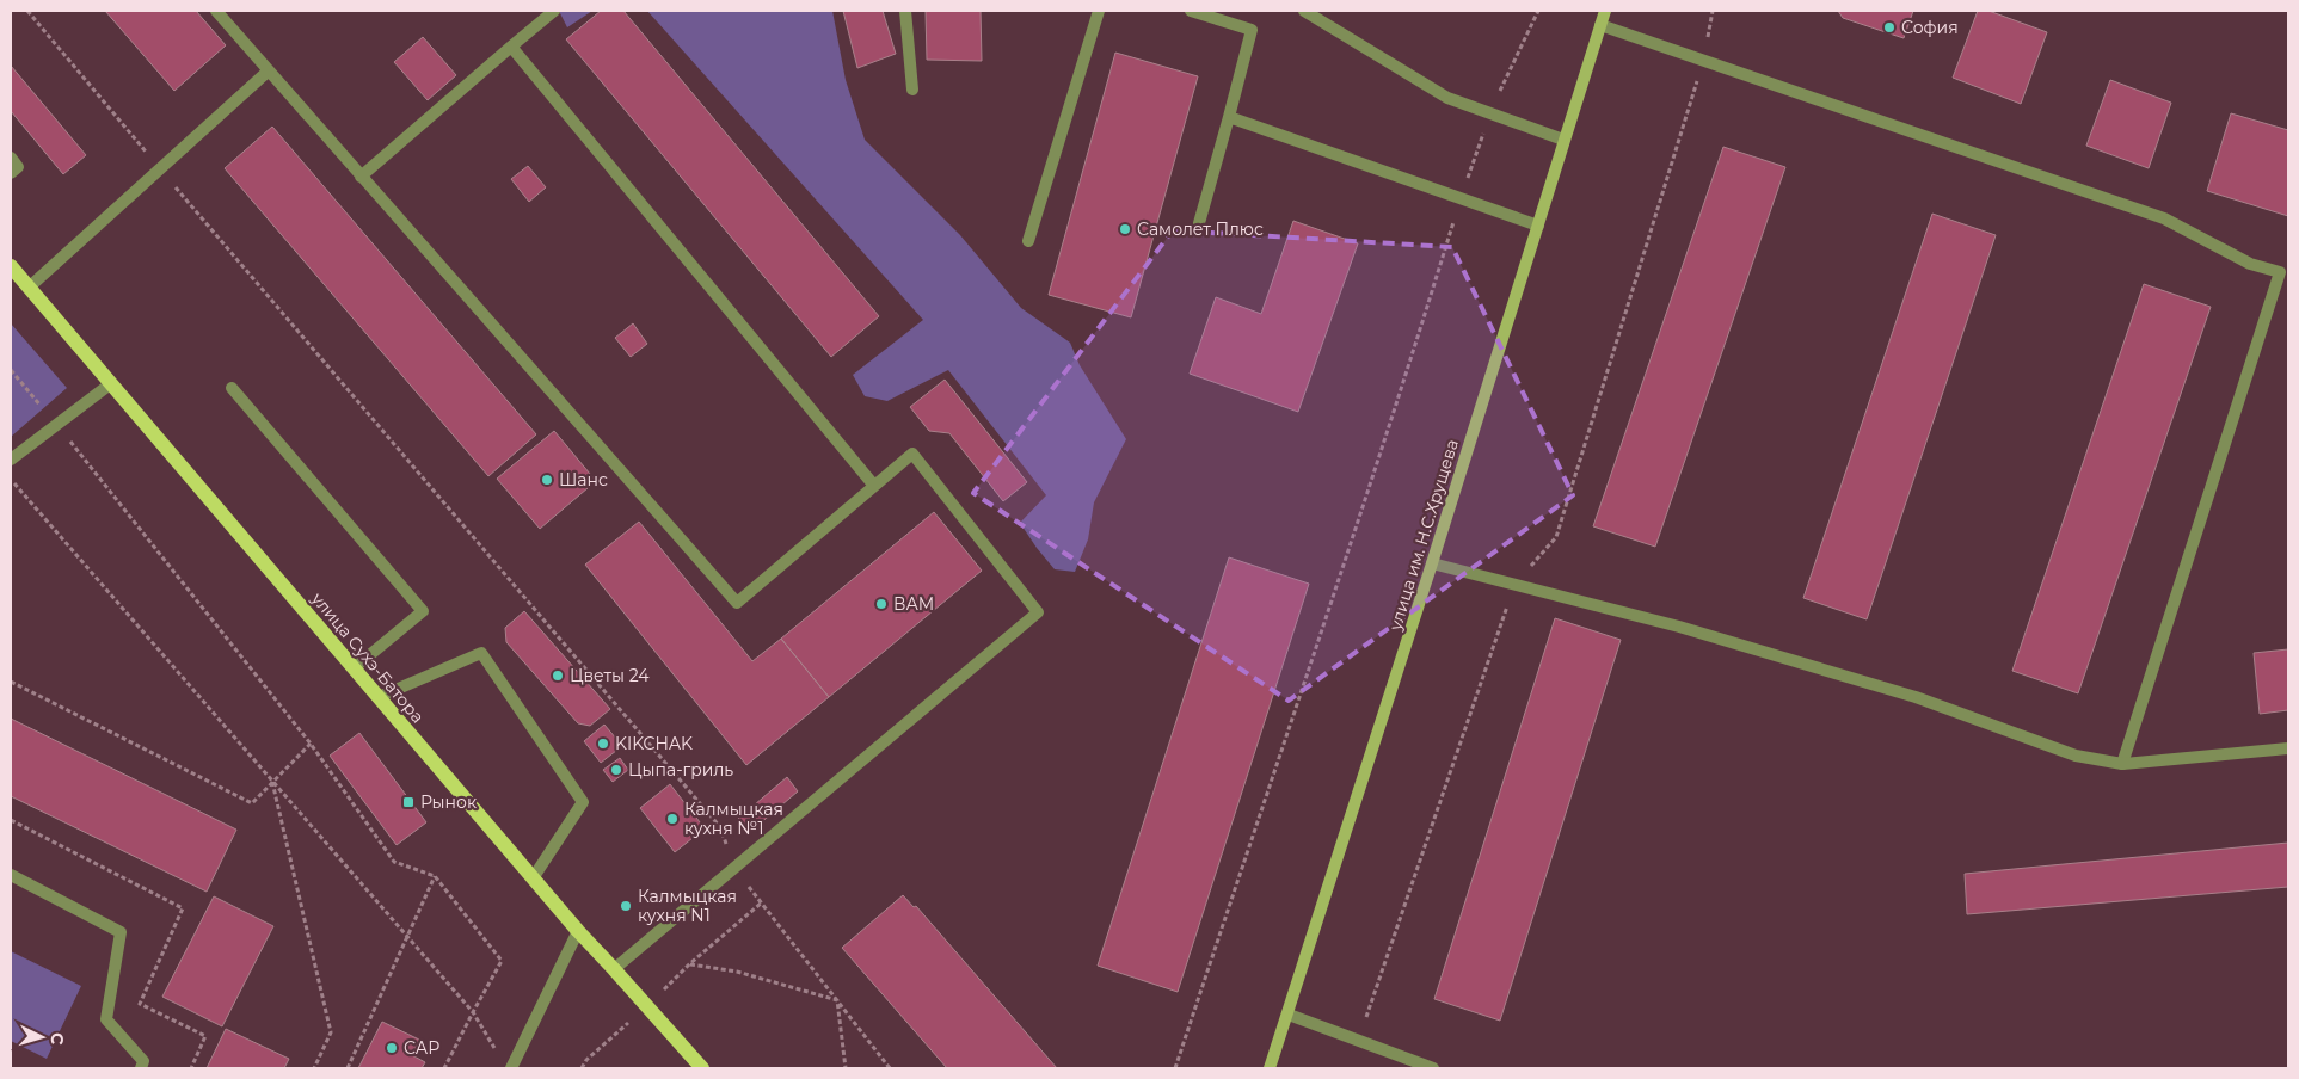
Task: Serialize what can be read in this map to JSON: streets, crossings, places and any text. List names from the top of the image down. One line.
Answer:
{"streets":{"main road":["улица им. Н.С.Хрущева","улица Сухэ-Батора"]},"places":{"other":["София","Самолет Плюс","Шанс","ВАМ","Цветы 24","KIKCHAK","Цыпа-гриль","Калмыцкая кухня №1","Калмыцкая кухня N1","САР"],"transit":["Рынок"]},"north":"right"}
